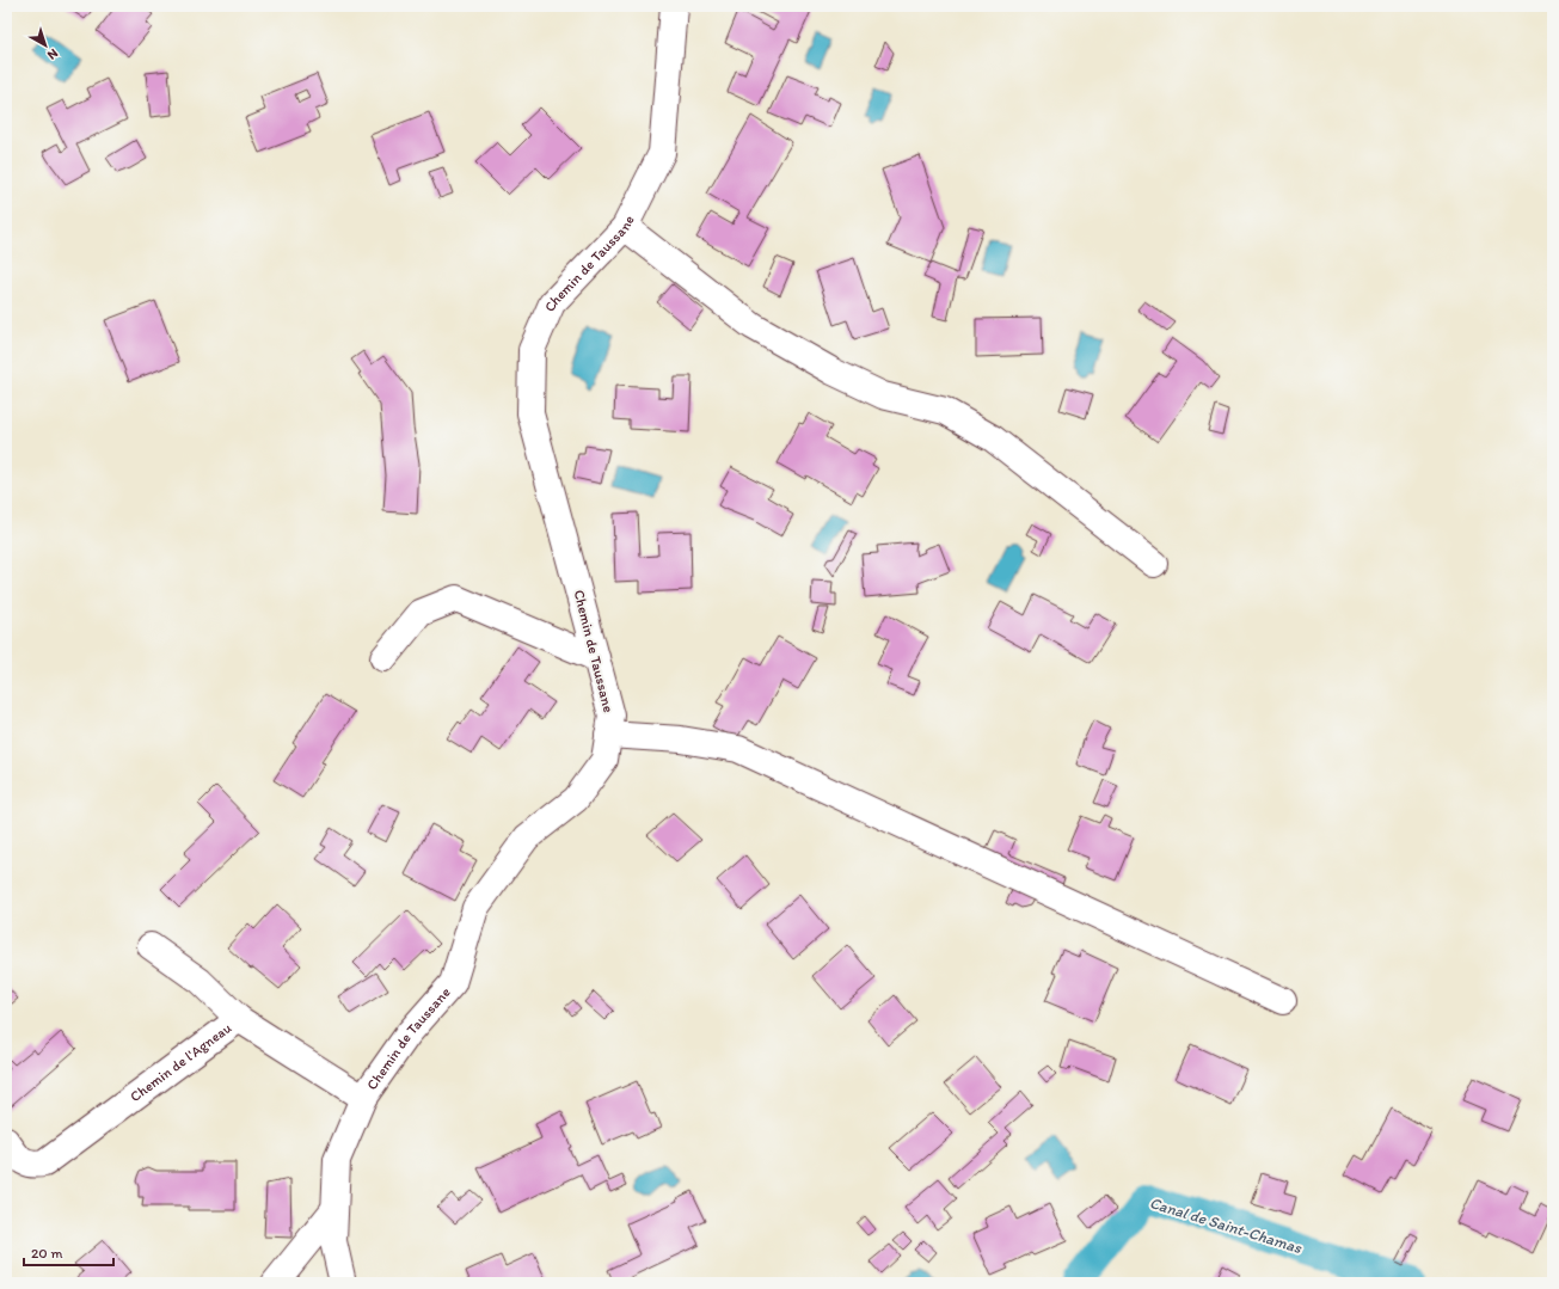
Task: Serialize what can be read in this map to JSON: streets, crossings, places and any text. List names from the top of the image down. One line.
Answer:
{"streets":{"street":["Chemin de Taussane","Chemin de l'Agneau"]},"crossings":[["Chemin de Taussane","Chemin de l'Agneau"]],"water":["Canal de Saint-Chamas"],"scale_bar":"20 m","north":"bottom right"}
